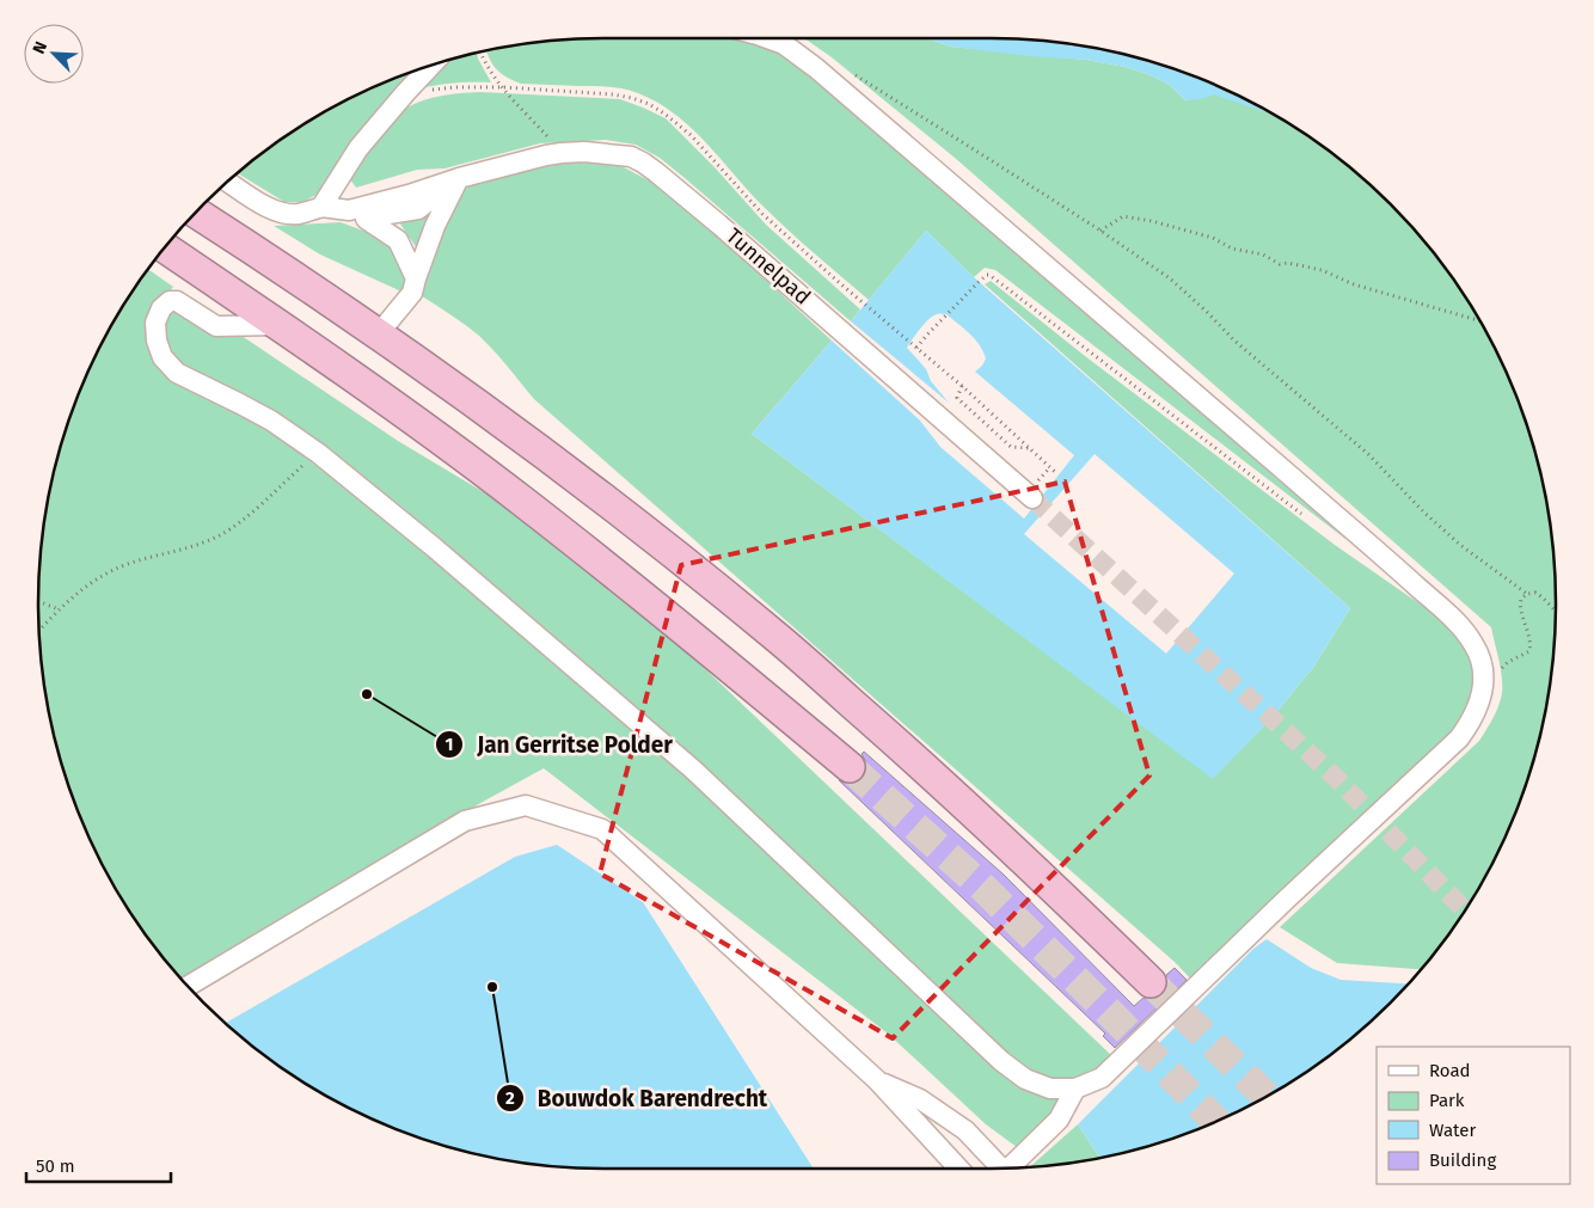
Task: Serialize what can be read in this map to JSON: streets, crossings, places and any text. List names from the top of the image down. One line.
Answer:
{"streets":{"street":["Tunnelpad"]},"places":["Jan Gerritse Polder","Bouwdok Barendrecht"],"legend":["Road","Park","Water","Building"],"scale_bar":"50 m","north":"top left"}
